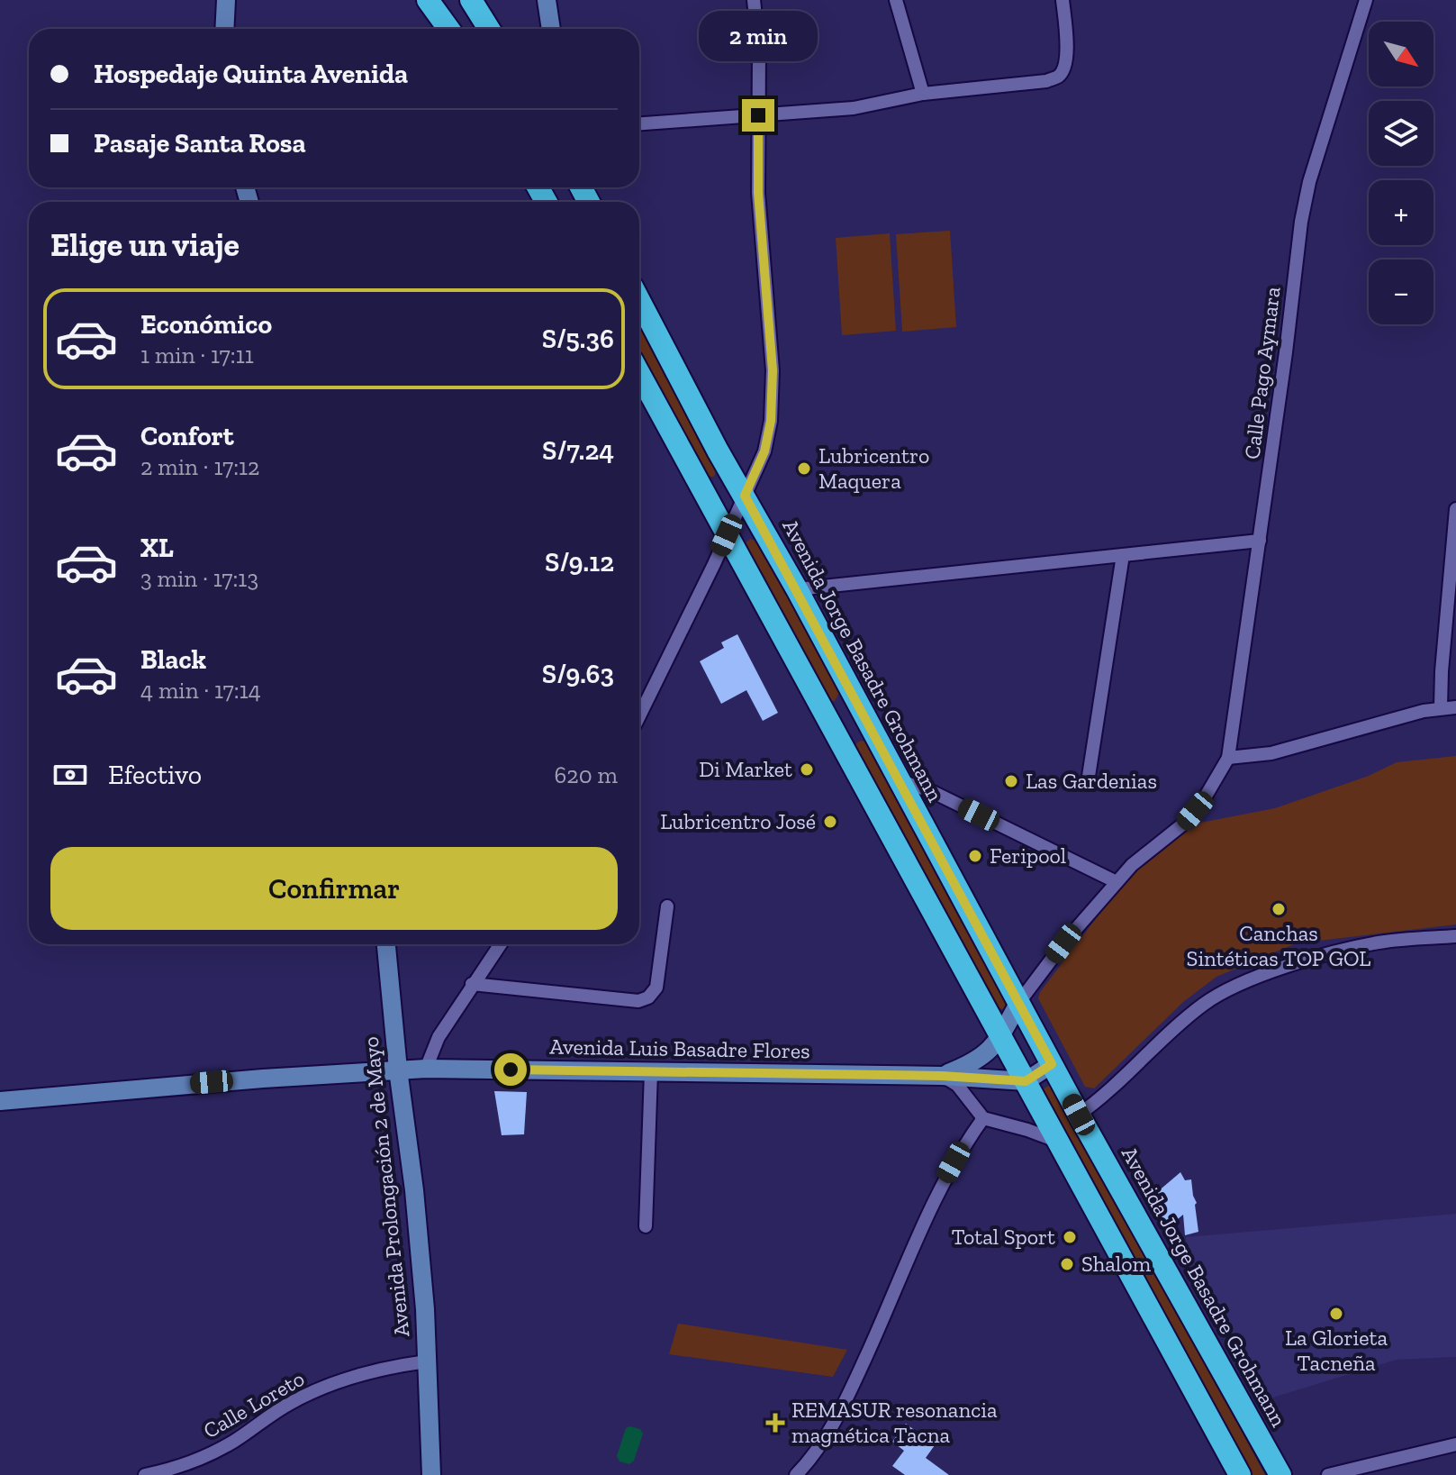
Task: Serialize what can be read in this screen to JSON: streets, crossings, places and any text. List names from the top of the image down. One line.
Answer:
{"streets":{"highway":["Avenida Jorge Basadre Grohmann"],"street":["Calle Pago Aymara","Avenida Luis Basadre Flores","Avenida Prolongación 2 de Mayo","Calle Loreto"]},"crossings":[["Avenida Luis Basadre Flores","Avenida Prolongación 2 de Mayo"],["Avenida Prolongación 2 de Mayo","Calle Loreto"]],"places":{"other":["Lubricentro Maquera","Di Market","Las Gardenias","Lubricentro José","Feripool","Canchas Sintéticas TOP GOL","Total Sport","Shalom","La Glorieta Tacneña"],"health":["REMASUR resonancia magnética Tacna"]},"north":"bottom right","page":{"bubble":"2 min","map_buttons":["+","−"],"banner":["Hospedaje Quinta Avenida","Pasaje Santa Rosa"],"heading":"Elige un viaje","list":[{"name":"Económico","note":"1 min · 17:11","value":"S/5.36"},{"name":"Confort","note":"2 min · 17:12","value":"S/7.24"},{"name":"XL","note":"3 min · 17:13","value":"S/9.12"},{"name":"Black","note":"4 min · 17:14","value":"S/9.63"}],"pay":["Efectivo","620 m"],"buttons":"Confirmar"}}
